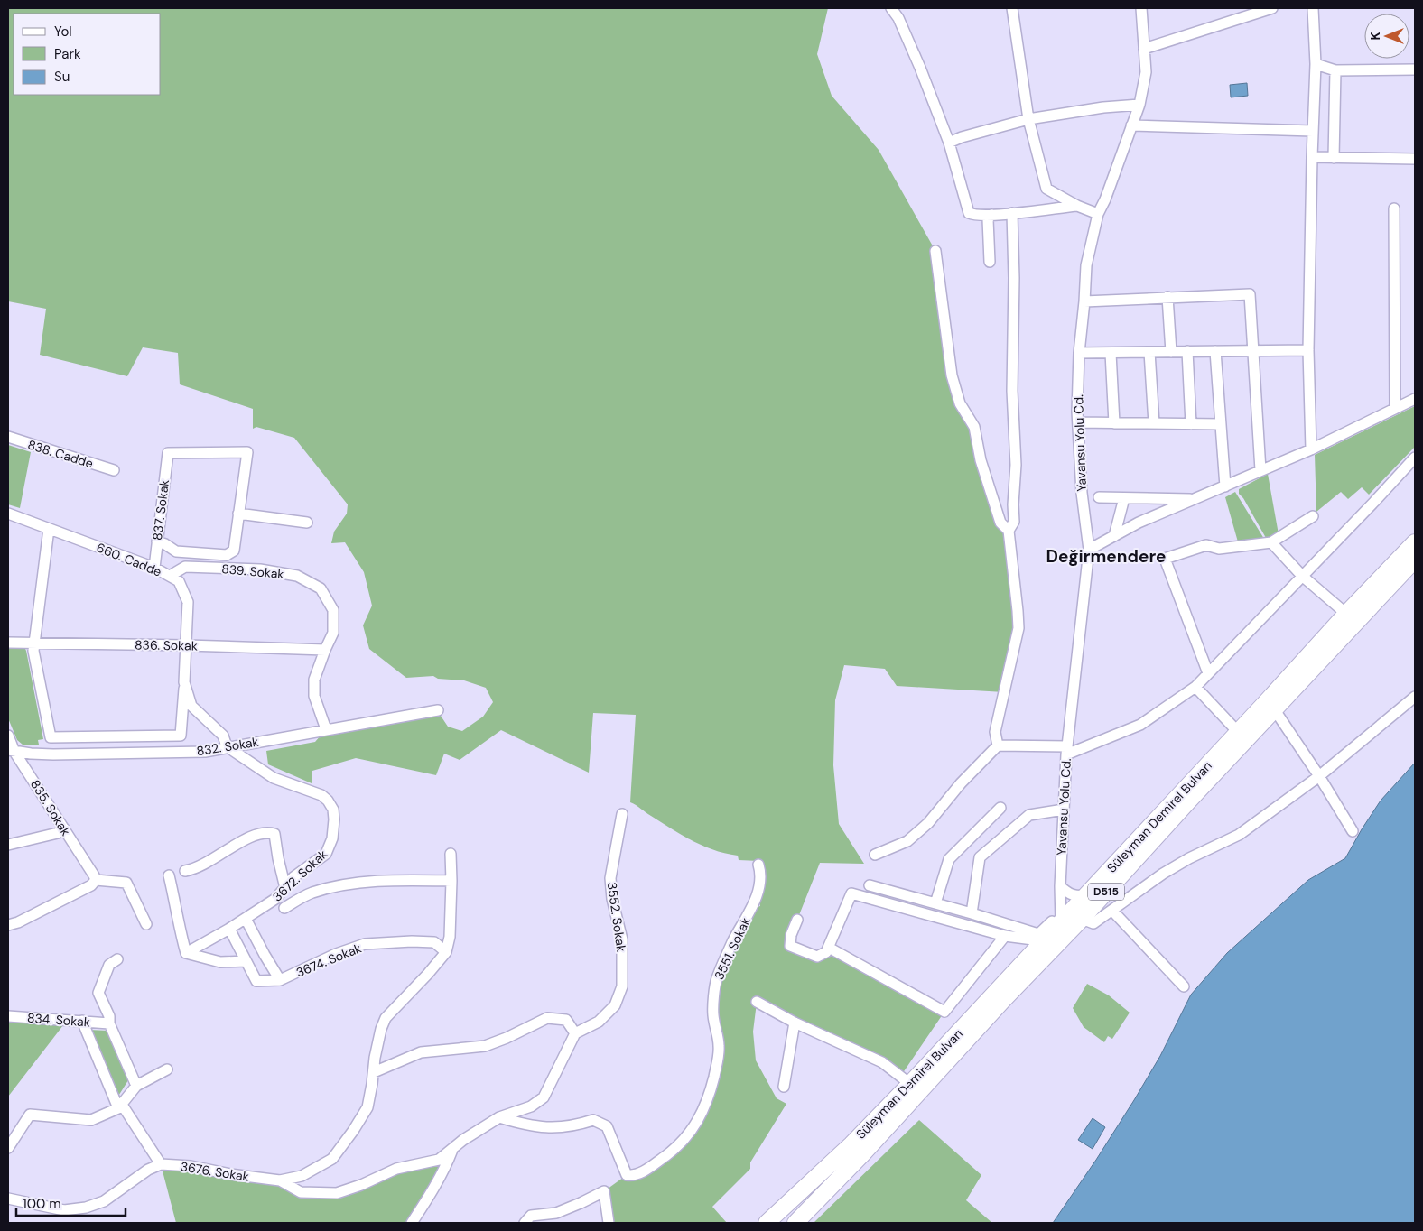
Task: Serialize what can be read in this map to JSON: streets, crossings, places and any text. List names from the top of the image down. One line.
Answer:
{"streets":{"highway":["Süleyman Demirel Bulvarı","D515"],"street":["Yavansu Yolu Cd.","838. Cadde","837. Sokak","660. Cadde","839. Sokak","836. Sokak","832. Sokak","835. Sokak","3672. Sokak","3552. Sokak","3551. Sokak","3674. Sokak","834. Sokak","3676. Sokak"]},"crossings":[["Yavansu Yolu Cd.","Süleyman Demirel Bulvarı"],["837. Sokak","660. Cadde"],["660. Cadde","839. Sokak"],["660. Cadde","836. Sokak"],["660. Cadde","832. Sokak"],["660. Cadde","3672. Sokak"],["839. Sokak","836. Sokak"],["839. Sokak","832. Sokak"],["832. Sokak","835. Sokak"],["832. Sokak","3672. Sokak"],["3672. Sokak","3674. Sokak"],["3674. Sokak","3676. Sokak"]],"districts":["Değirmendere"],"legend":["Yol","Park","Su"],"scale_bar":"100 m","north":"left"}
